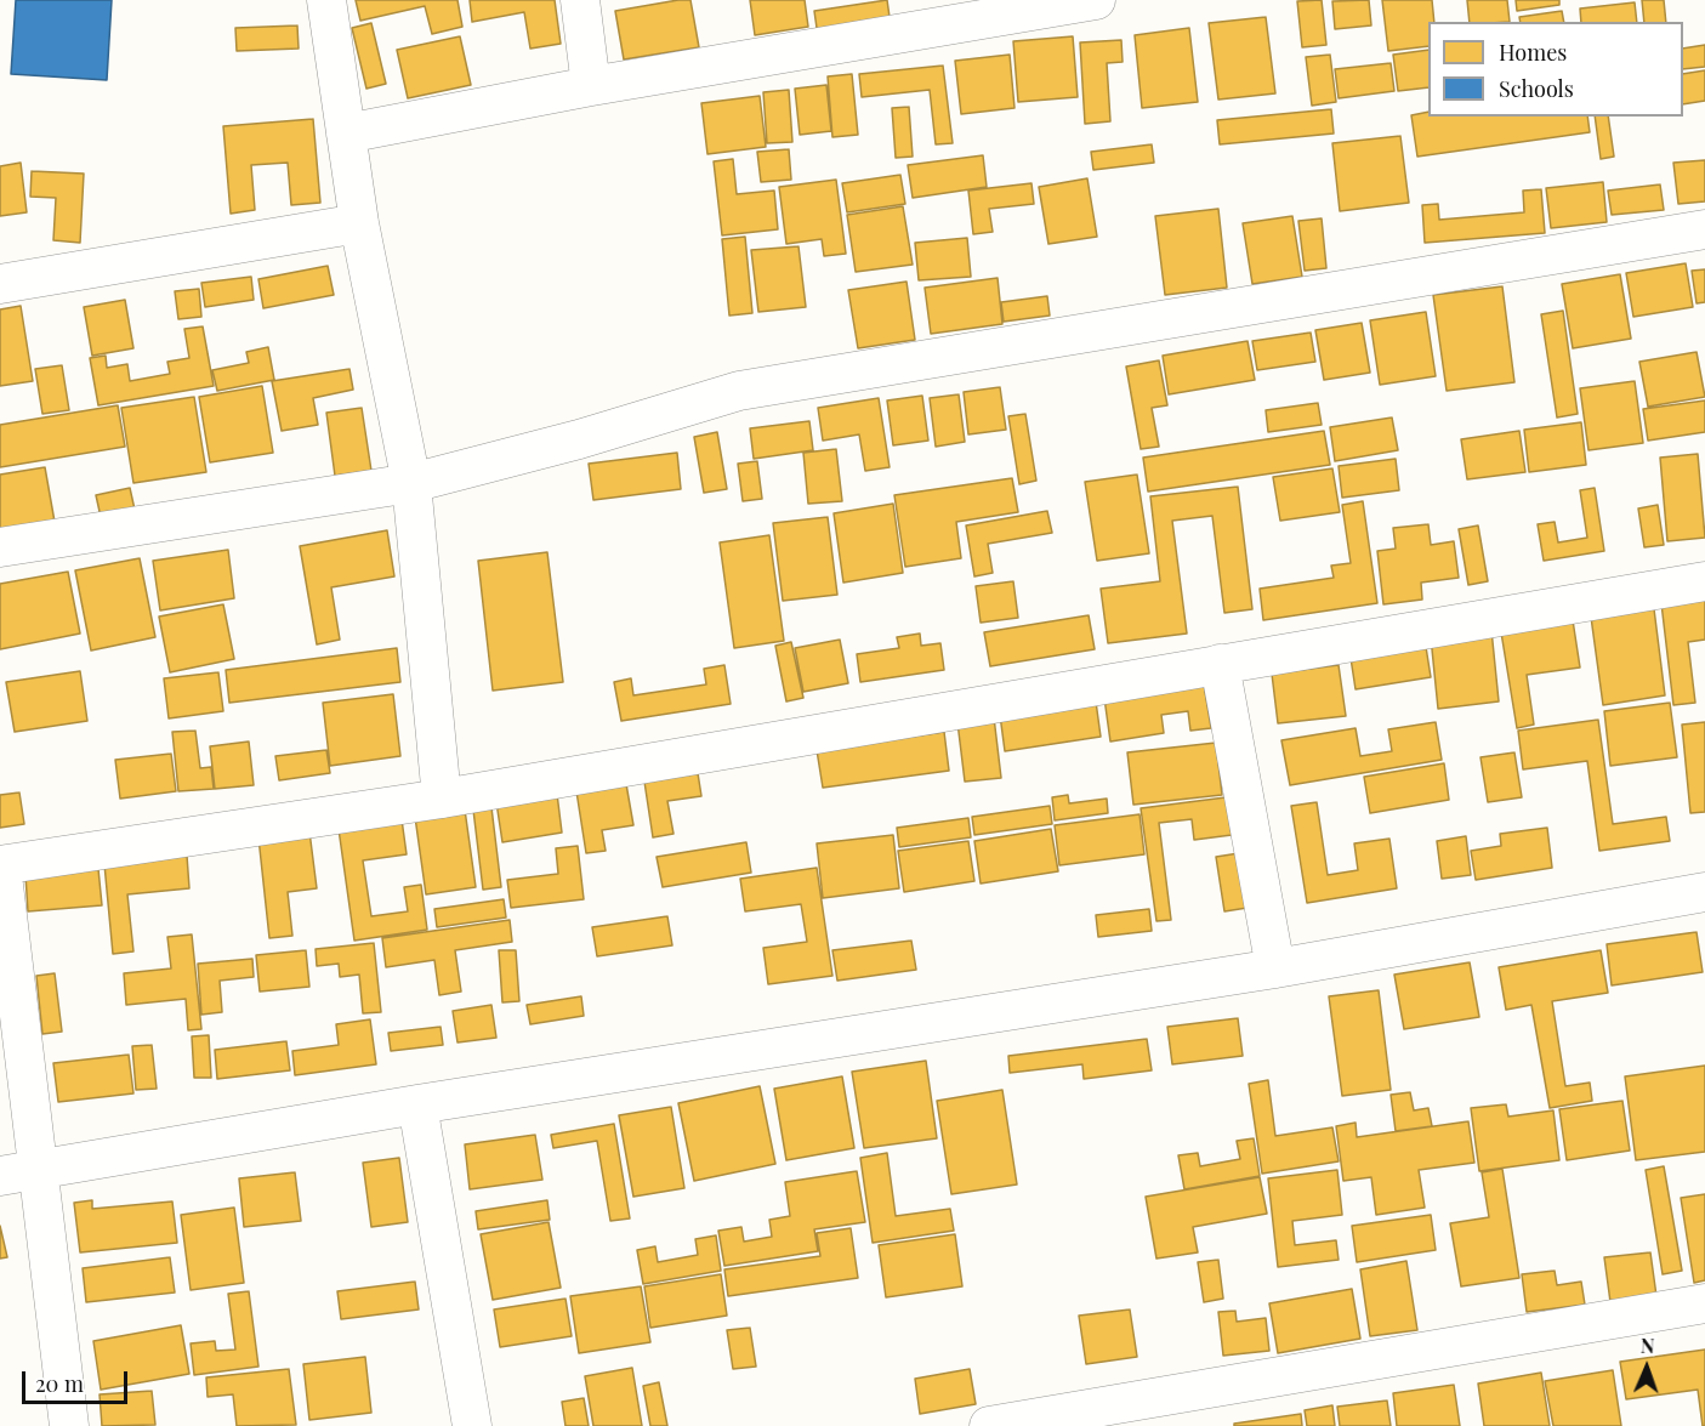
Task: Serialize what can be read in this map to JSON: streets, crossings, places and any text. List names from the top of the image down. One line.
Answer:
{"legend":["Homes","Schools"],"scale_bar":"20 m","north":"top"}
